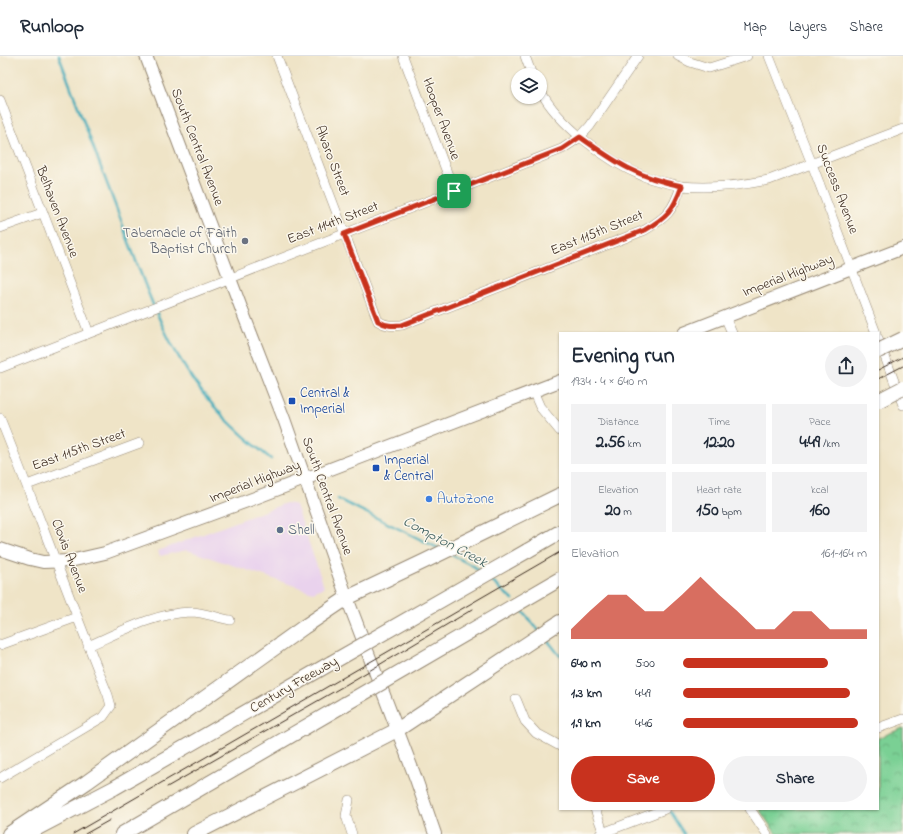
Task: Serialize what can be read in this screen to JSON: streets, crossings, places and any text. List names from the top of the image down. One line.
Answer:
{"streets":{"highway":["Century Freeway"],"main road":["South Central Avenue","Imperial Highway"],"street":["Hooper Avenue","Alvaro Street","Success Avenue","Belhaven Avenue","East 114th Street","East 115th Street","Clovis Avenue"]},"crossings":[["Hooper Avenue","East 114th Street"],["South Central Avenue","East 114th Street"],["South Central Avenue","Imperial Highway"],["Alvaro Street","East 114th Street"],["Alvaro Street","East 115th Street"],["Success Avenue","Imperial Highway"],["Belhaven Avenue","East 114th Street"],["East 115th Street","Clovis Avenue"],["Imperial Highway","Clovis Avenue"]],"water":["Compton Creek"],"places":{"other":["Tabernacle of Faith Baptist Church","AutoZone","Shell"],"transit":["Central & Imperial","Imperial & Central"]},"page":{"header":"Runloop","nav":["Map","Layers","Share"],"heading":["Evening run","19:34 · 4 × 640 m"],"stats":[["Distance","2.56 km"],["Time","12:20"],["Pace","4:49 /km"],["Elevation","20 m"],["Heart rate","150 bpm"],["kcal","160"]],"chart":["Elevation","161–164 m"],"list":[{"name":"640 m","note":"5:00"},{"name":"1.3 km","note":"4:49"},{"name":"1.9 km","note":"4:46"}],"buttons":["Save","Share"]}}
